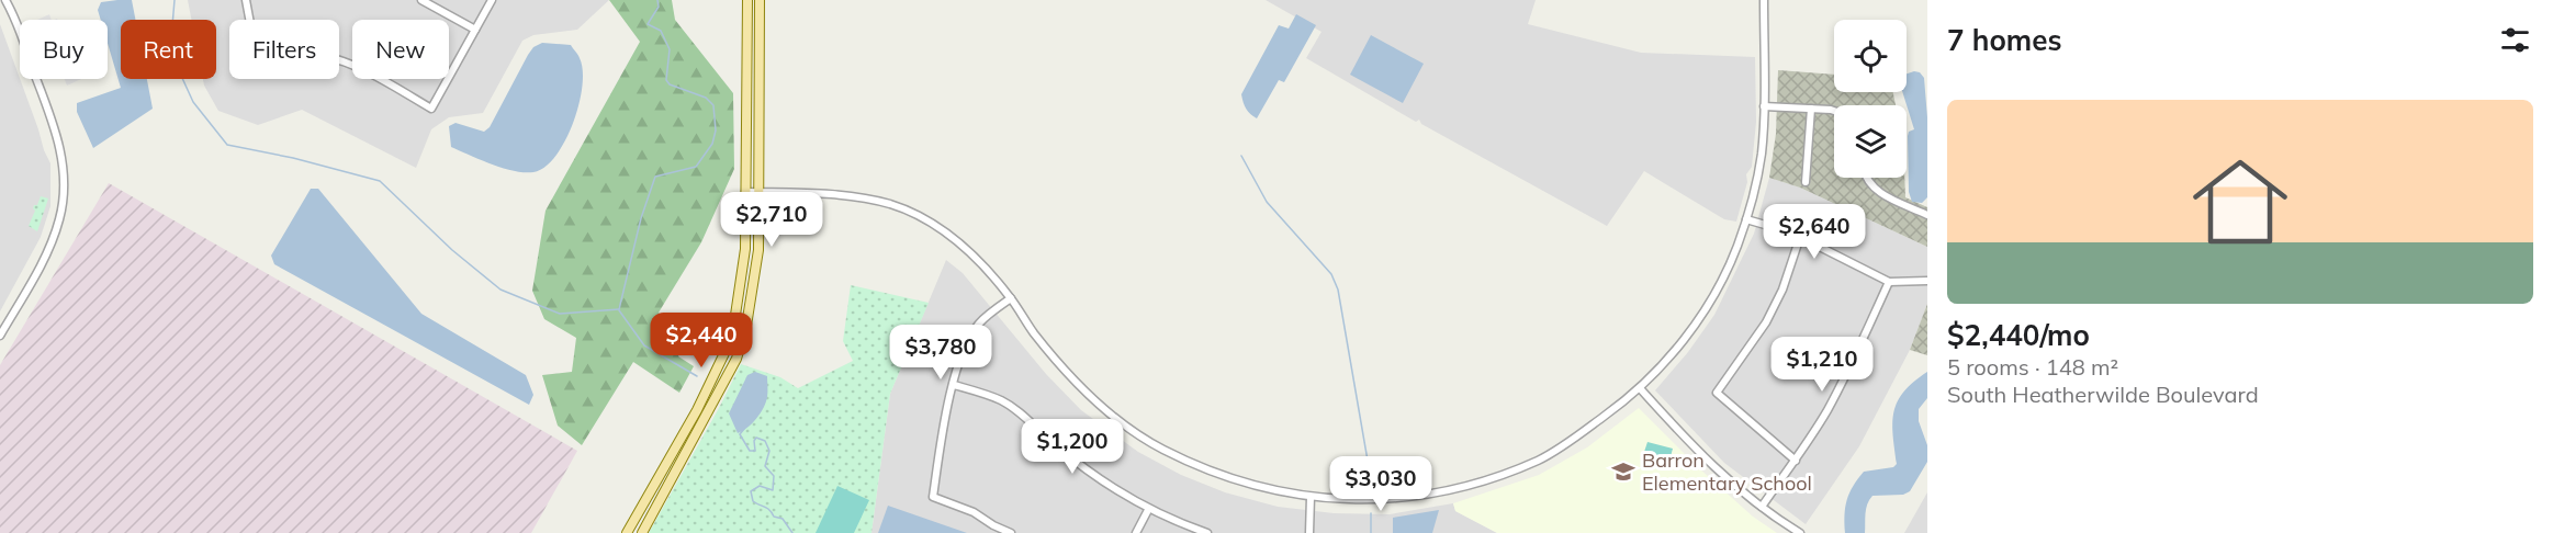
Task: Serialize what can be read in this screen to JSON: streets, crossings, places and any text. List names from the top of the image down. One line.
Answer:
{"places":{"school or university":["Barron Elementary School"]},"page":{"heading":"7 homes","chip":["Buy","Rent","Filters","New"],"list":[{"name":"$2,440/mo","note":"5 rooms · 148 m² · South Heatherwilde Boulevard"}],"price":["$2,710","$2,640","$2,440","$3,780","$1,210","$1,200","$3,030"]}}
